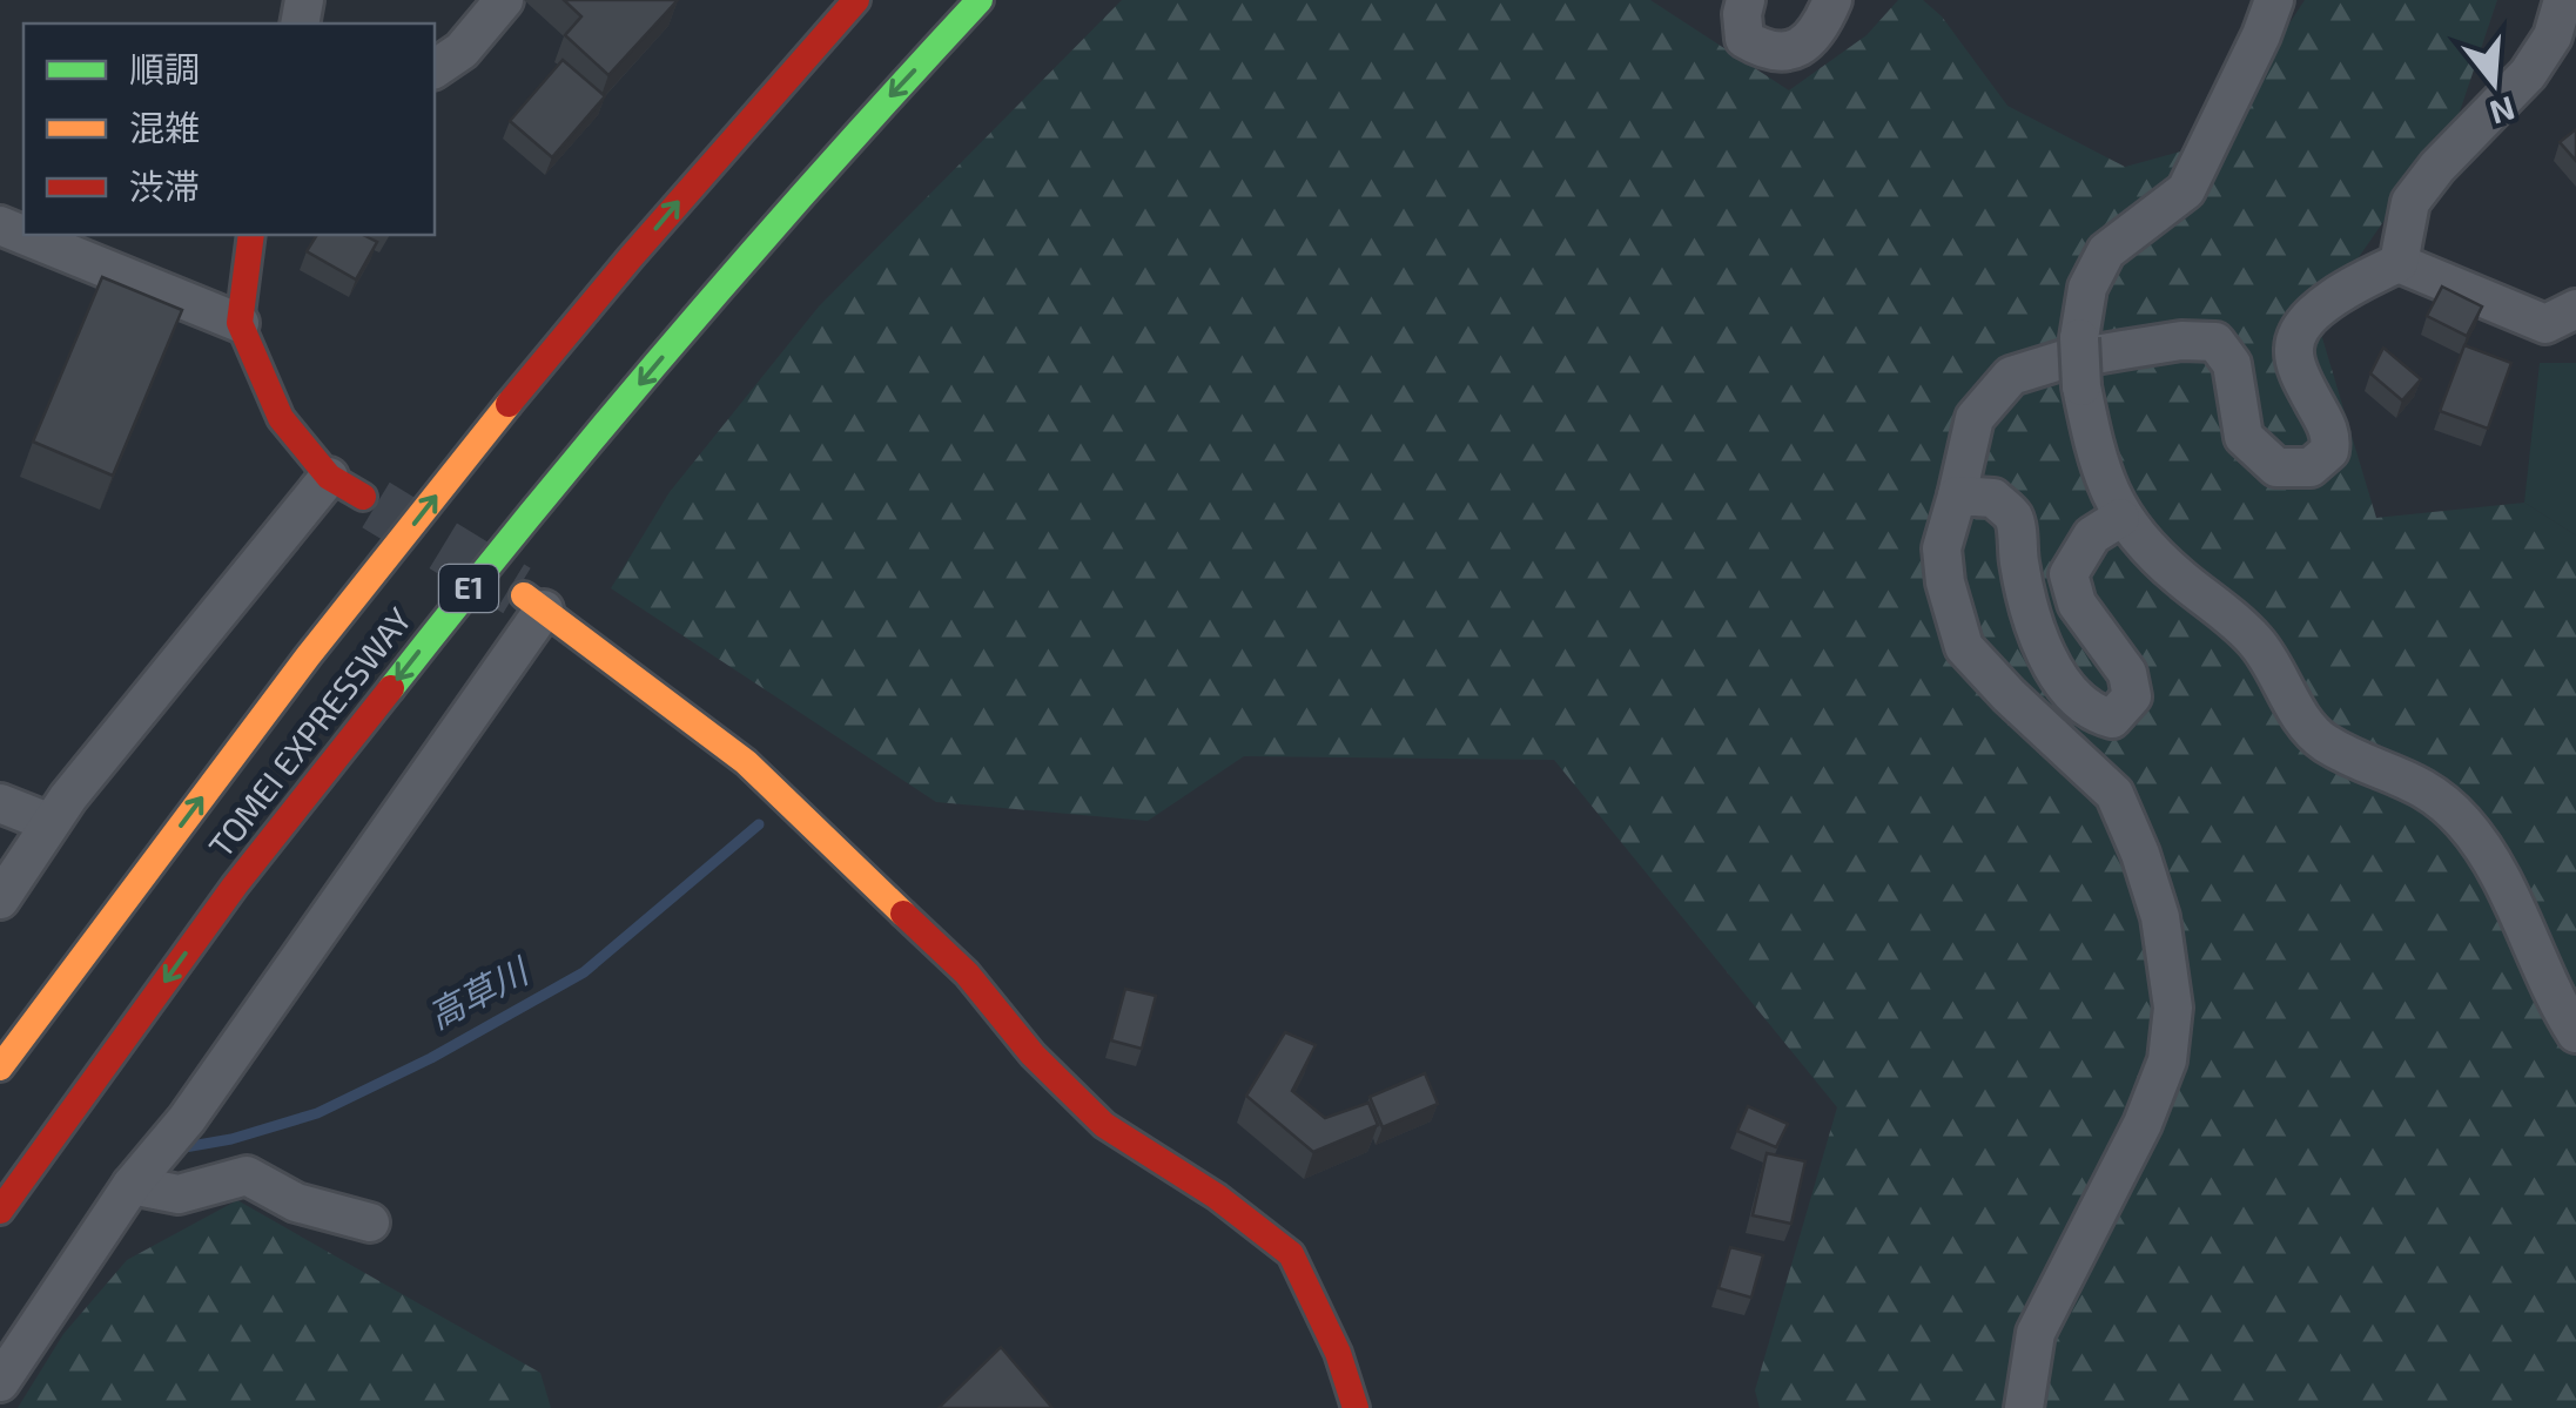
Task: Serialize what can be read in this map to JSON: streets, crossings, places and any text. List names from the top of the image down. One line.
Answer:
{"streets":{"main road":["E1","TOMEI EXPRESSWAY"]},"water":["高草川"],"legend":["順調","混雑","渋滞"],"north":"bottom"}
